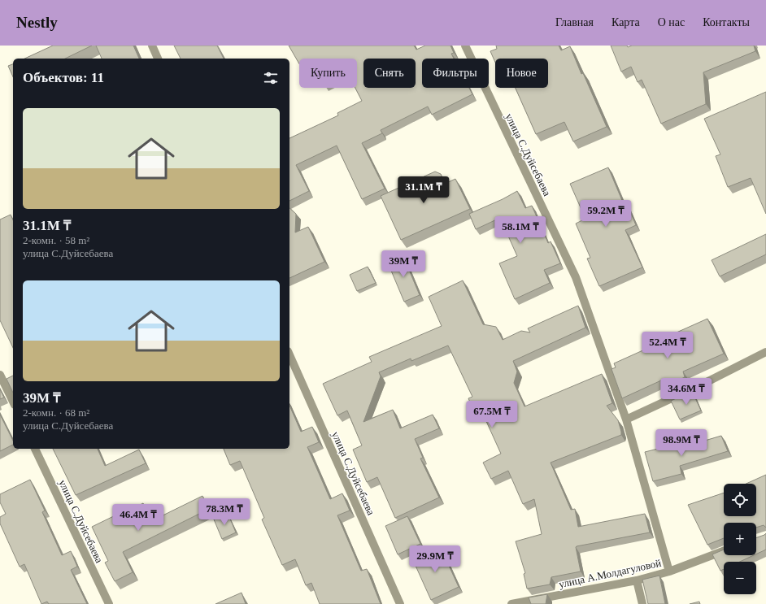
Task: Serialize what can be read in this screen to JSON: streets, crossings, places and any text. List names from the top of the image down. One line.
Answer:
{"streets":{"street":["улица С.Дуйсебаева","улица А.Молдагуловой"]},"crossings":[["улица С.Дуйсебаева","улица А.Молдагуловой"]],"page":{"header":"Nestly","nav":["Главная","Карта","О нас","Контакты"],"chip":["Купить","Снять","Фильтры","Новое"],"heading":"Объектов: 11","list":[{"name":"31.1M ₸","note":"2-комн. · 58 m² · улица С.Дуйсебаева"},{"name":"39M ₸","note":"2-комн. · 68 m² · улица С.Дуйсебаева"}],"price":["31.1M ₸","59.2M ₸","58.1M ₸","39M ₸","52.4M ₸","34.6M ₸","67.5M ₸","98.9M ₸","78.3M ₸","46.4M ₸","29.9M ₸"],"map_buttons":["+","−"]}}
